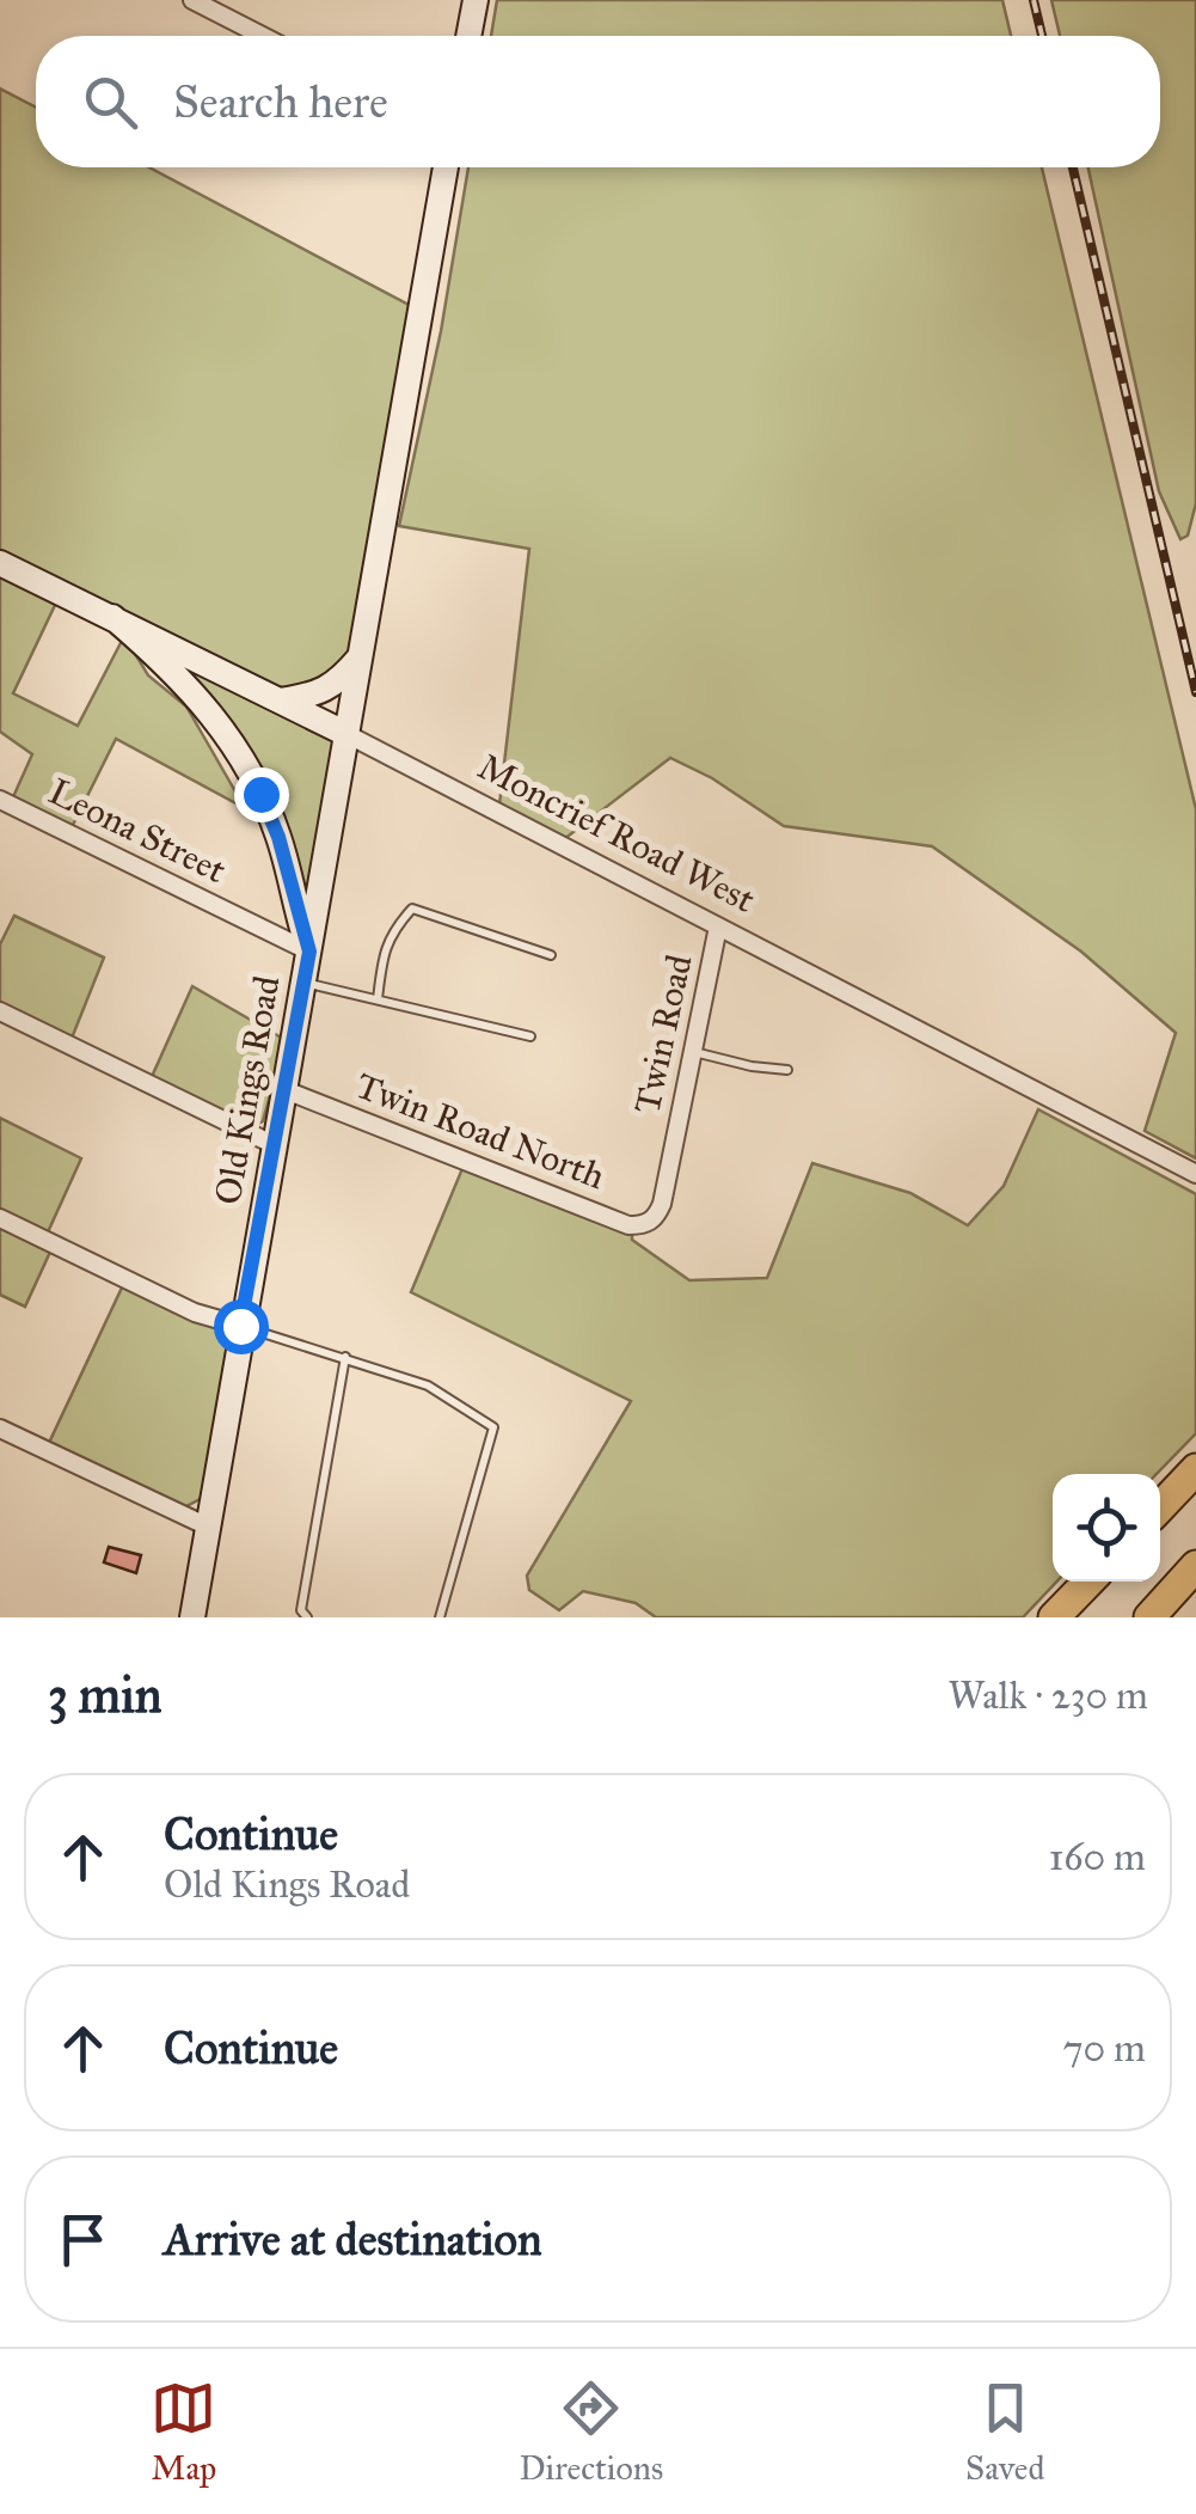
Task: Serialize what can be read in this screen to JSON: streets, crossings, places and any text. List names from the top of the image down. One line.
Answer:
{"streets":{"street":["Leona Street","Moncrief Road West","Twin Road","Old Kings Road","Twin Road North"]},"crossings":[["Leona Street","Old Kings Road"],["Moncrief Road West","Twin Road"],["Moncrief Road West","Old Kings Road"],["Twin Road","Twin Road North"],["Old Kings Road","Twin Road North"]],"page":{"search":"Search here","heading":["3 min","Walk · 230 m"],"list":[["Continue","Old Kings Road","160 m"],["Continue","70 m"],"Arrive at destination"],"nav":["Map","Directions","Saved"]}}
